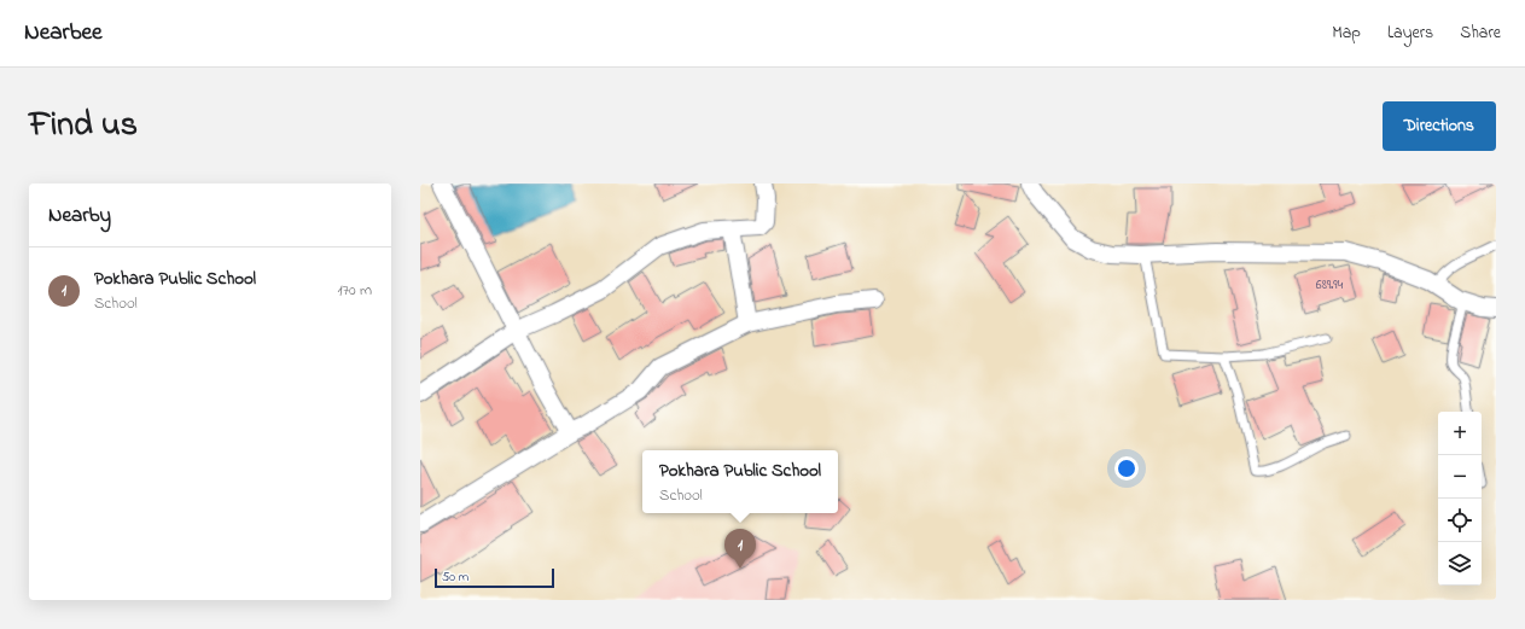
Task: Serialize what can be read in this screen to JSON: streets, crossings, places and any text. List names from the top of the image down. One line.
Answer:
{"house_numbers":["689.94"],"scale_bar":"50 m","page":{"header":"Nearbee","nav":["Map","Layers","Share"],"title":"Find us","buttons":"Directions","heading":"Nearby","list":[{"mark":"1","name":"Pokhara Public School","note":"School","value":"170 m"}],"map_buttons":["+","−"],"popup":["Pokhara Public School","School"],"pins":"1","scale":"50 m"}}
